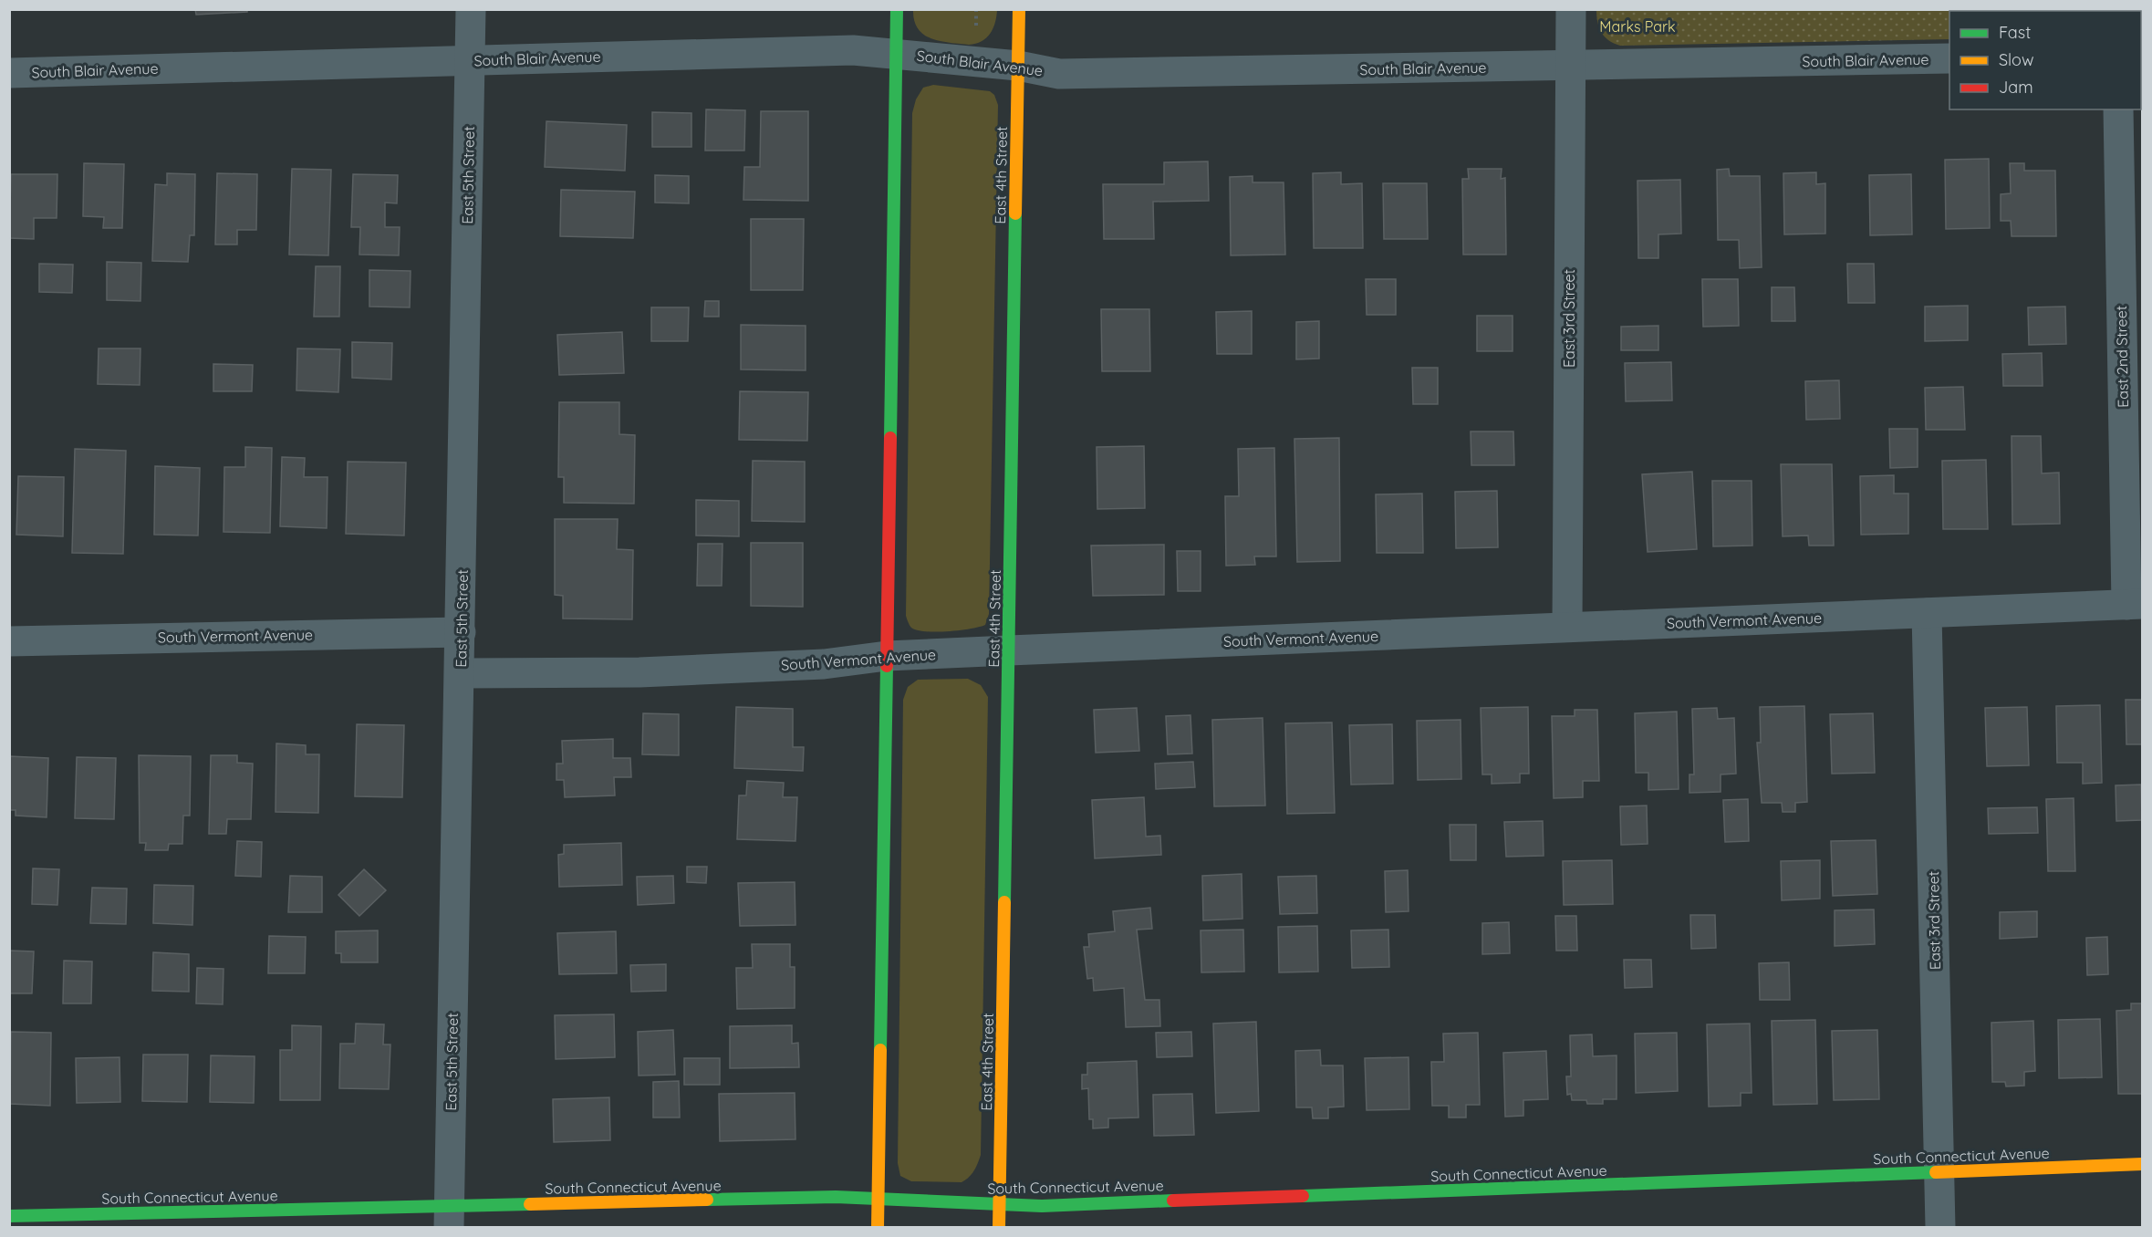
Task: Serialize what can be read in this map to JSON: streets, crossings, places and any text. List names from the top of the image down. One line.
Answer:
{"streets":{"street":["South Blair Avenue","East 5th Street","East 4th Street","East 3rd Street","East 2nd Street","South Vermont Avenue","South Connecticut Avenue"]},"crossings":[["South Blair Avenue","East 5th Street"],["South Blair Avenue","East 4th Street"],["South Blair Avenue","East 3rd Street"],["East 5th Street","South Vermont Avenue"],["East 5th Street","South Connecticut Avenue"],["East 4th Street","South Vermont Avenue"],["East 4th Street","South Connecticut Avenue"],["East 3rd Street","South Vermont Avenue"],["East 3rd Street","South Connecticut Avenue"],["East 2nd Street","South Vermont Avenue"]],"parks":["Marks Park"],"legend":["Fast","Slow","Jam"]}
